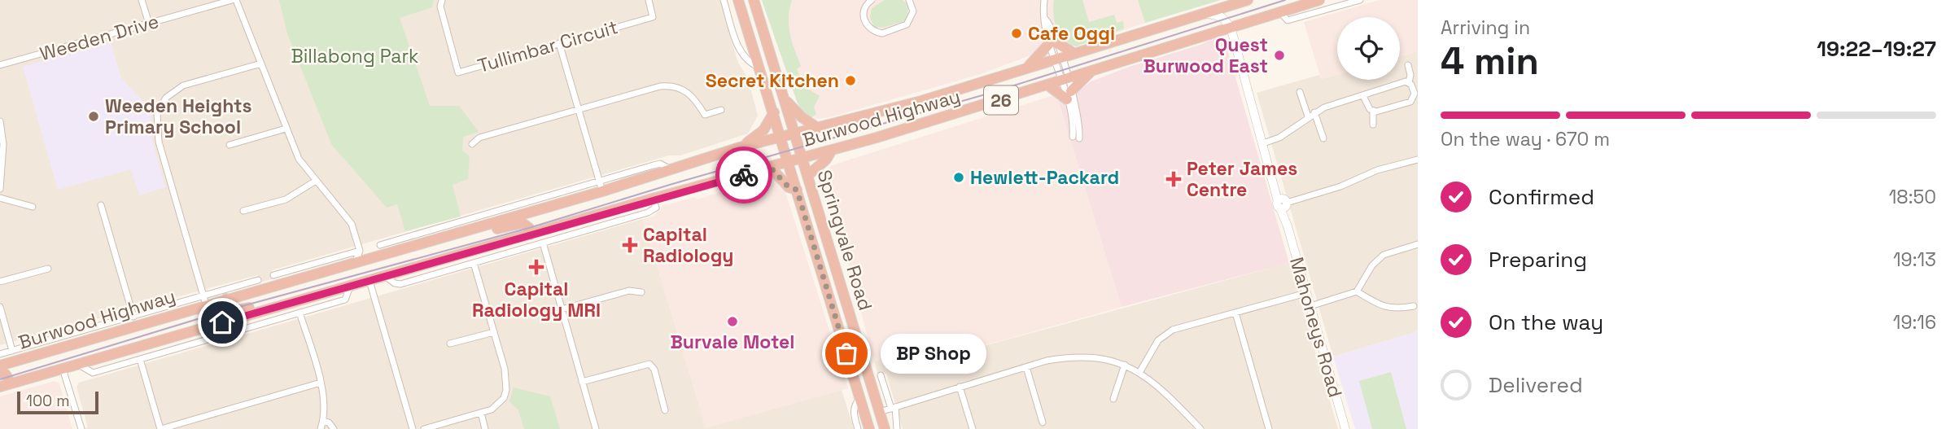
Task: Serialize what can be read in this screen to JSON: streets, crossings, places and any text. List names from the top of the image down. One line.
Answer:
{"streets":{"highway":["26","Burwood Highway","Springvale Road"],"main road":["Mahoneys Road"],"street":["Weeden Drive","Tullimbar Circuit"]},"crossings":[["Burwood Highway","Springvale Road"],["Burwood Highway","Mahoneys Road"]],"parks":["Billabong Park"],"places":{"other":["Cafe Oggi","Quest Burwood East","Secret Kitchen","Weeden Heights Primary School","Hewlett-Packard","Burvale Motel","BP Shop"],"health":["Peter James Centre","Capital Radiology","Capital Radiology MRI"]},"scale_bar":"100 m","page":{"heading":["4 min","Arriving in","19:22–19:27"],"bar":"On the way · 670 m","list":[["Confirmed","18:50"],["Preparing","19:13"],["On the way","19:16"],"Delivered"],"bubble":"BP Shop","scale":"100 m"}}
